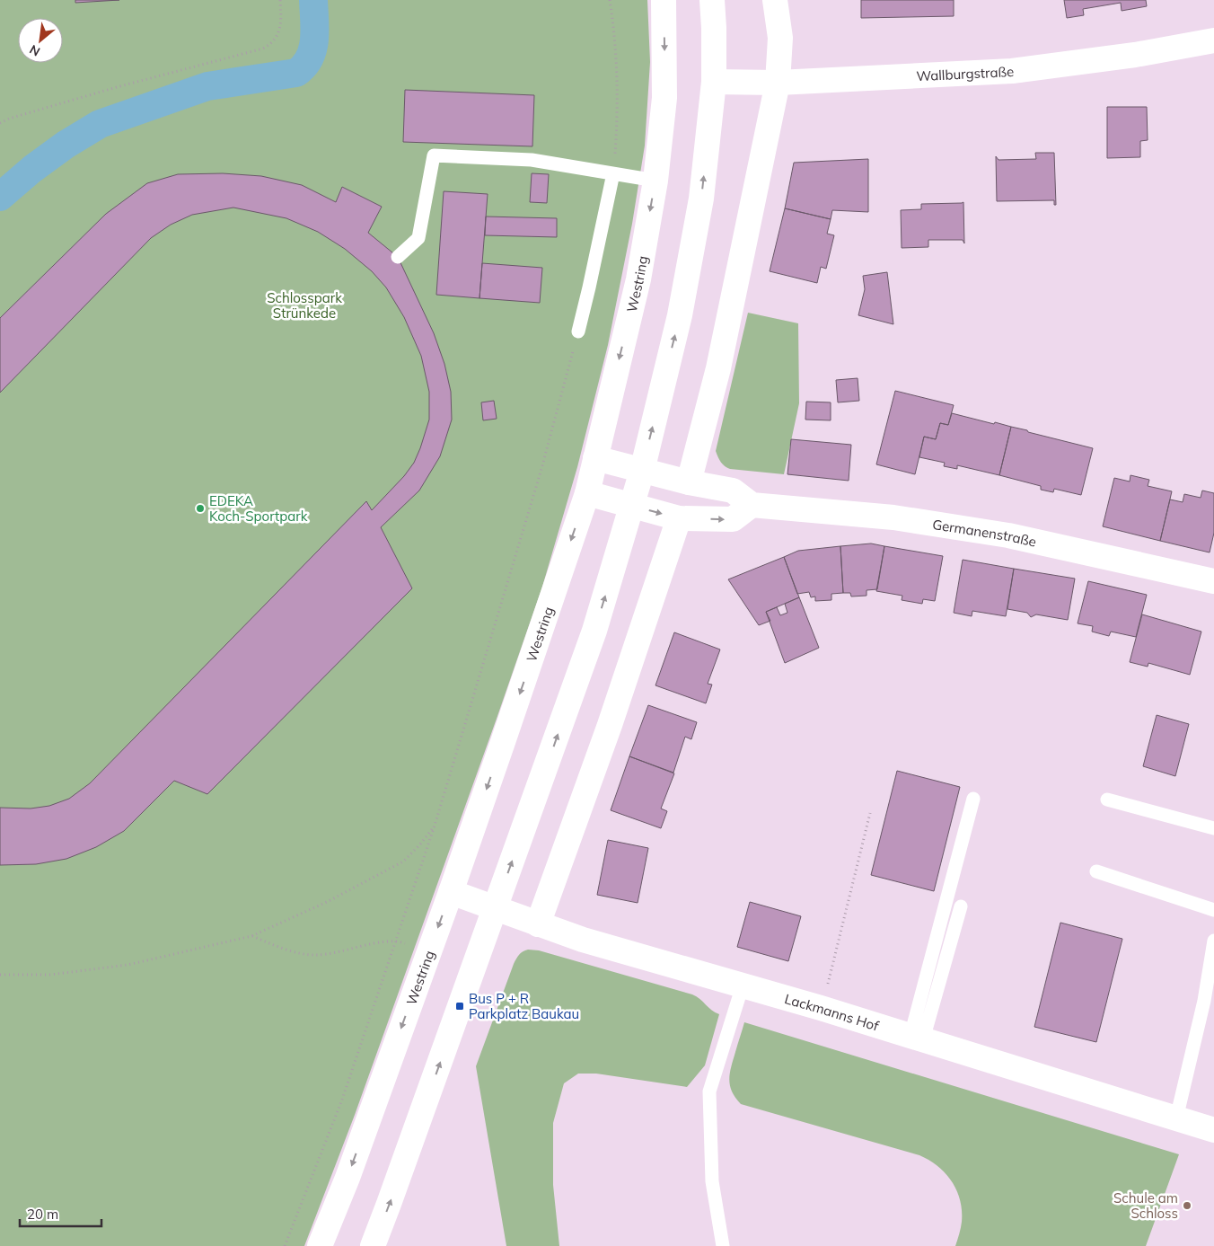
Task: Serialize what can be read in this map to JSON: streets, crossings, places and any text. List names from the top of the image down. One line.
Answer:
{"streets":{"street":["Wallburgstraße","Westring","Germanenstraße","Lackmanns Hof"]},"crossings":[["Westring","Lackmanns Hof"]],"parks":["Schlosspark Strünkede"],"places":{"other":["EDEKA Koch-Sportpark","Schule am Schloss"],"transit":["Bus P + R Parkplatz Baukau"]},"scale_bar":"20 m","north":"bottom left"}
